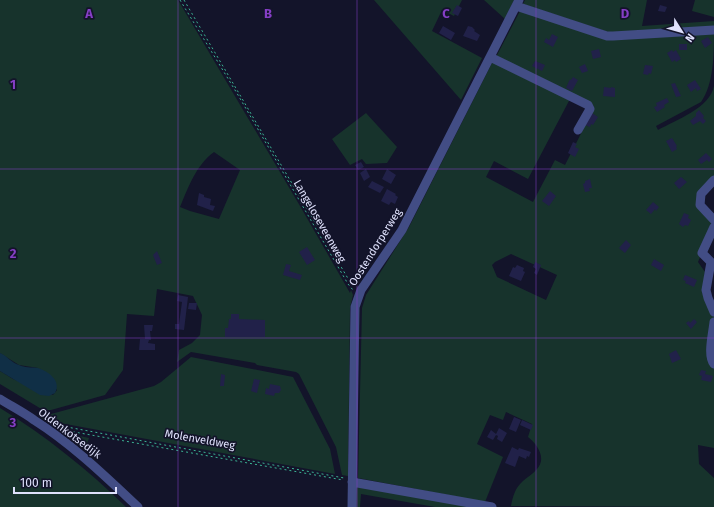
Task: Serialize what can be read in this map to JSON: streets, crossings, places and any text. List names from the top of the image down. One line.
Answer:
{"streets":{"street":["Oostendorperweg","Oldenkotsedijk"],"path":["Langeloseveenweg","Molenveldweg"]},"crossings":[["Langeloseveenweg","Oostendorperweg"],["Oostendorperweg","Molenveldweg"],["Oldenkotsedijk","Molenveldweg"]],"scale_bar":"100 m","north":"bottom right","grid":{"columns":["A","B","C","D"],"rows":["1","2","3"]}}
